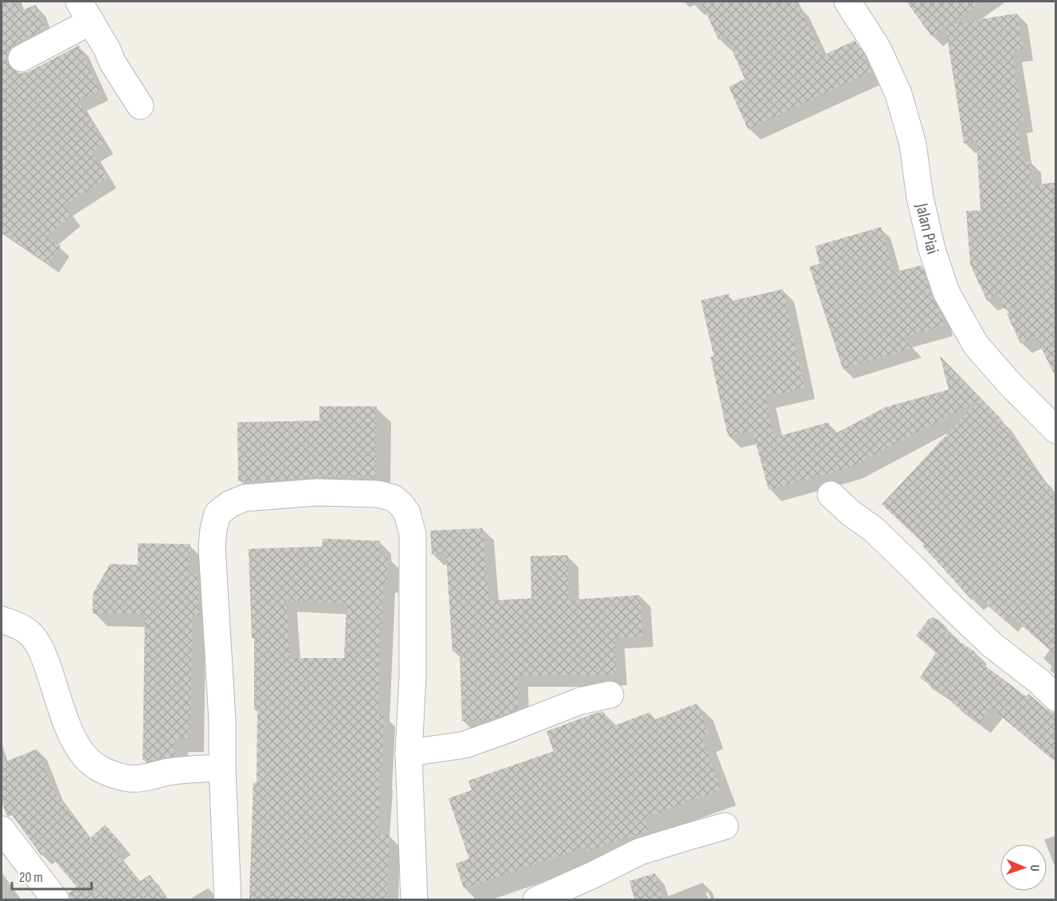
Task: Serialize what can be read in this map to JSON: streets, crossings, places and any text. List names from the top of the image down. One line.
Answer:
{"streets":{"street":["Jalan Piai"]},"scale_bar":"20 m","north":"right"}
